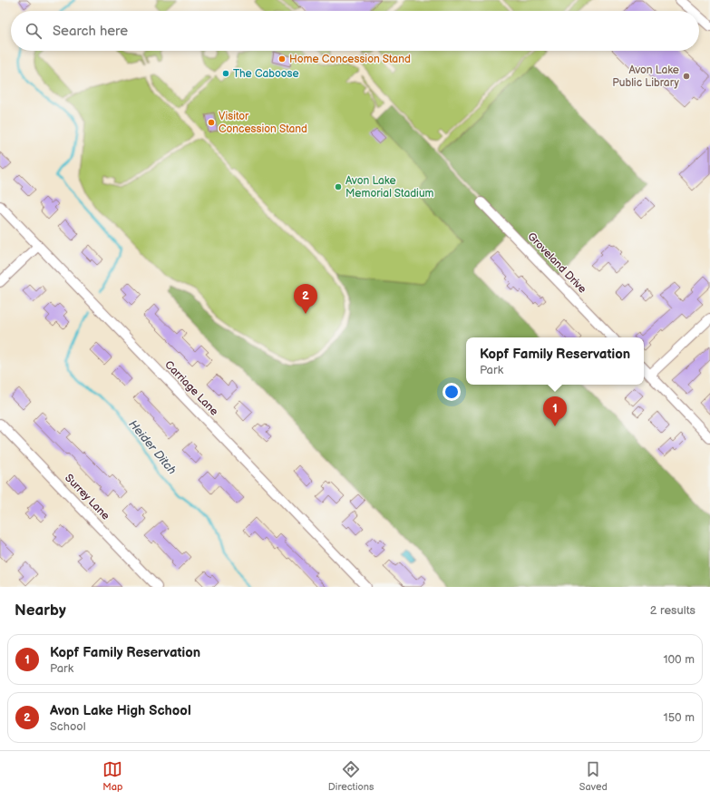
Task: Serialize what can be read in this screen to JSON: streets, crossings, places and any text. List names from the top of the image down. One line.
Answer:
{"streets":{"street":["Groveland Drive","Carriage Lane","Surrey Lane"]},"water":["Heider Ditch"],"places":["Home Concession Stand","The Caboose","Avon Lake Public Library","Visitor Concession Stand","Avon Lake Memorial Stadium"],"page":{"search":"Search here","pins":["2","1"],"popup":["Kopf Family Reservation","Park"],"heading":["Nearby","2 results"],"list":[{"mark":"1","name":"Kopf Family Reservation","note":"Park","value":"100 m"},{"mark":"2","name":"Avon Lake High School","note":"School","value":"150 m"}],"nav":["Map","Directions","Saved"]}}
